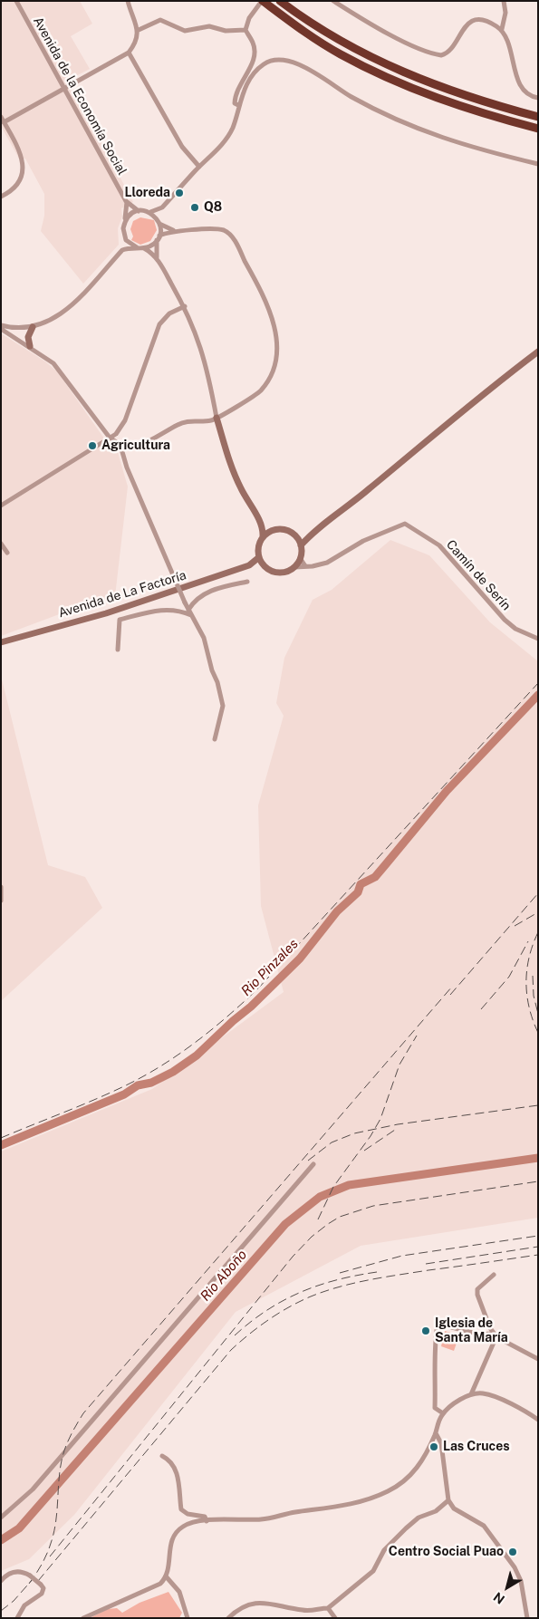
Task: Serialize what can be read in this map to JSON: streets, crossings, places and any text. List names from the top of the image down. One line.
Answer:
{"streets":{"street":["Avenida de la Economía Social","Camín de Serín","Avenida de La Factoría"]},"water":["Rio Pinzales","Rio Aboño"],"places":["Lloreda","Q8","Agricultura","Iglesia de Santa María","Las Cruces","Centro Social Puao"],"north":"bottom left"}
